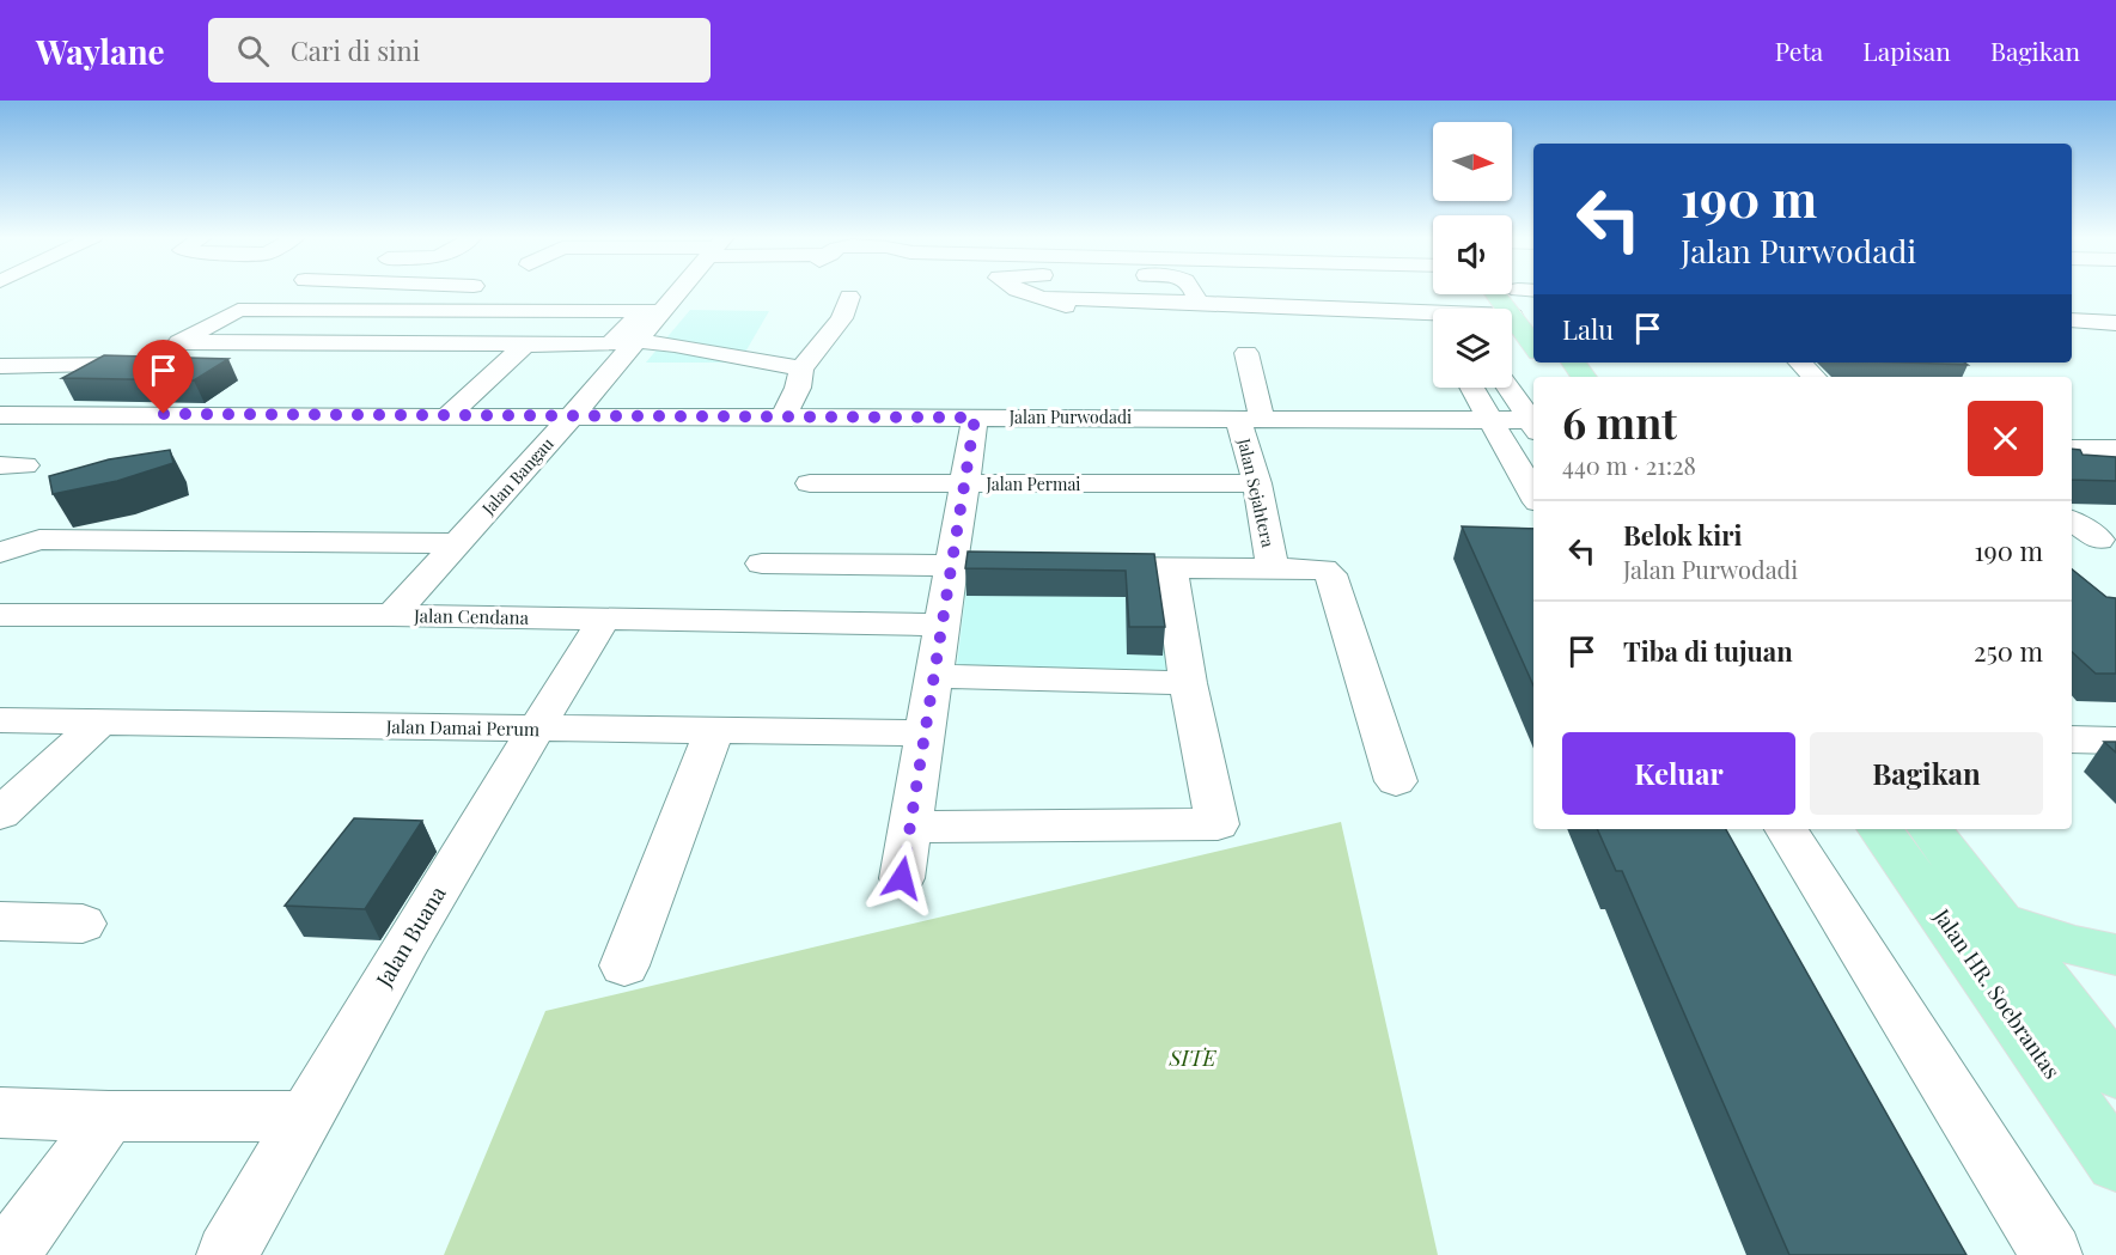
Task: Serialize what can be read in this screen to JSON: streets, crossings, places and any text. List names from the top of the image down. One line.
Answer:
{"streets":{"main road":["Jalan HR. Soebrantas"],"street":["Jalan Purwodadi","Jalan Bangau","Jalan Permai","Jalan Sejahtera","Jalan Cendana","Jalan Damai Perum","Jalan Buana"]},"crossings":[["Jalan Purwodadi","Jalan Bangau"],["Jalan Purwodadi","Jalan Sejahtera"],["Jalan Bangau","Jalan Cendana"],["Jalan Permai","Jalan Sejahtera"],["Jalan Cendana","Jalan Buana"],["Jalan Damai Perum","Jalan Buana"]],"parks":["SITE"],"north":"right","page":{"header":"Waylane","search":"Cari di sini","nav":["Peta","Lapisan","Bagikan"],"turn":["190 m","Jalan Purwodadi"],"then":"Lalu","heading":["6 mnt","440 m · 21:28"],"list":[{"name":"Belok kiri","note":"Jalan Purwodadi","value":"190 m"},{"name":"Tiba di tujuan","value":"250 m"}],"buttons":["Keluar","Bagikan"]}}
